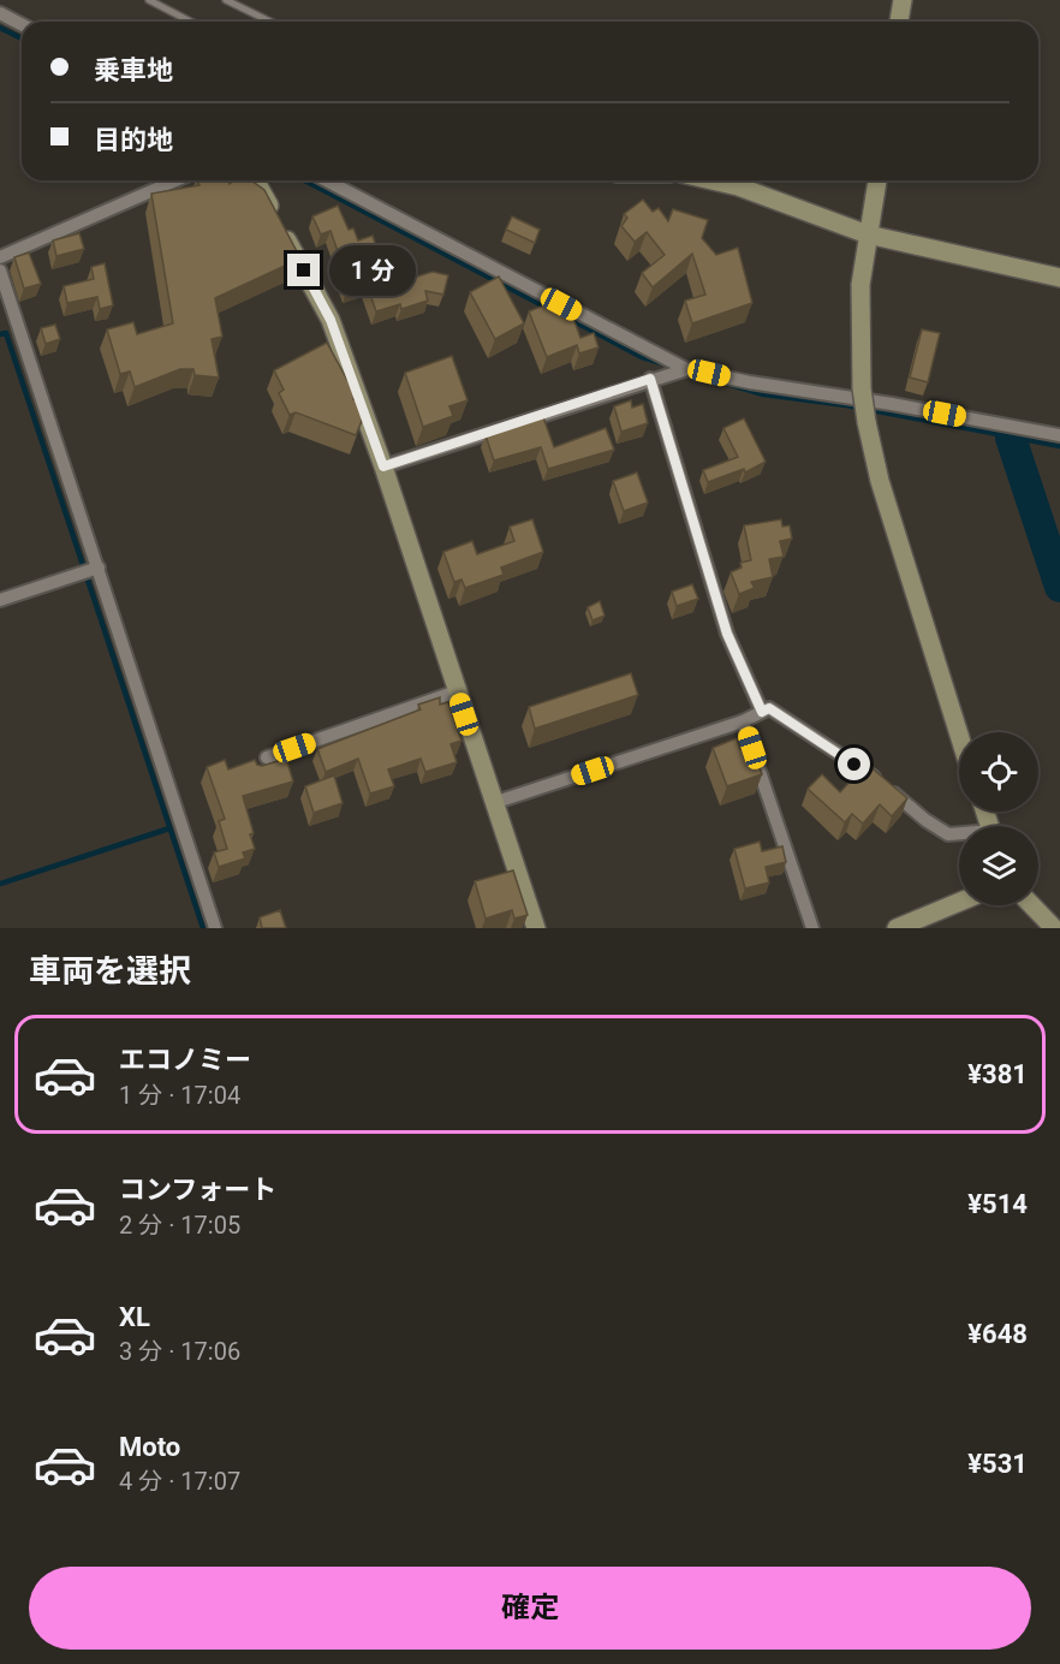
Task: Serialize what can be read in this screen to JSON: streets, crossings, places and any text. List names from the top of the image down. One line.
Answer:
{"page":{"banner":["乗車地","目的地"],"bubble":"1 分","heading":"車両を選択","list":[{"name":"エコノミー","note":"1 分 · 17:04","value":"¥381"},{"name":"コンフォート","note":"2 分 · 17:05","value":"¥514"},{"name":"XL","note":"3 分 · 17:06","value":"¥648"},{"name":"Moto","note":"4 分 · 17:07","value":"¥531"}],"buttons":"確定"}}
